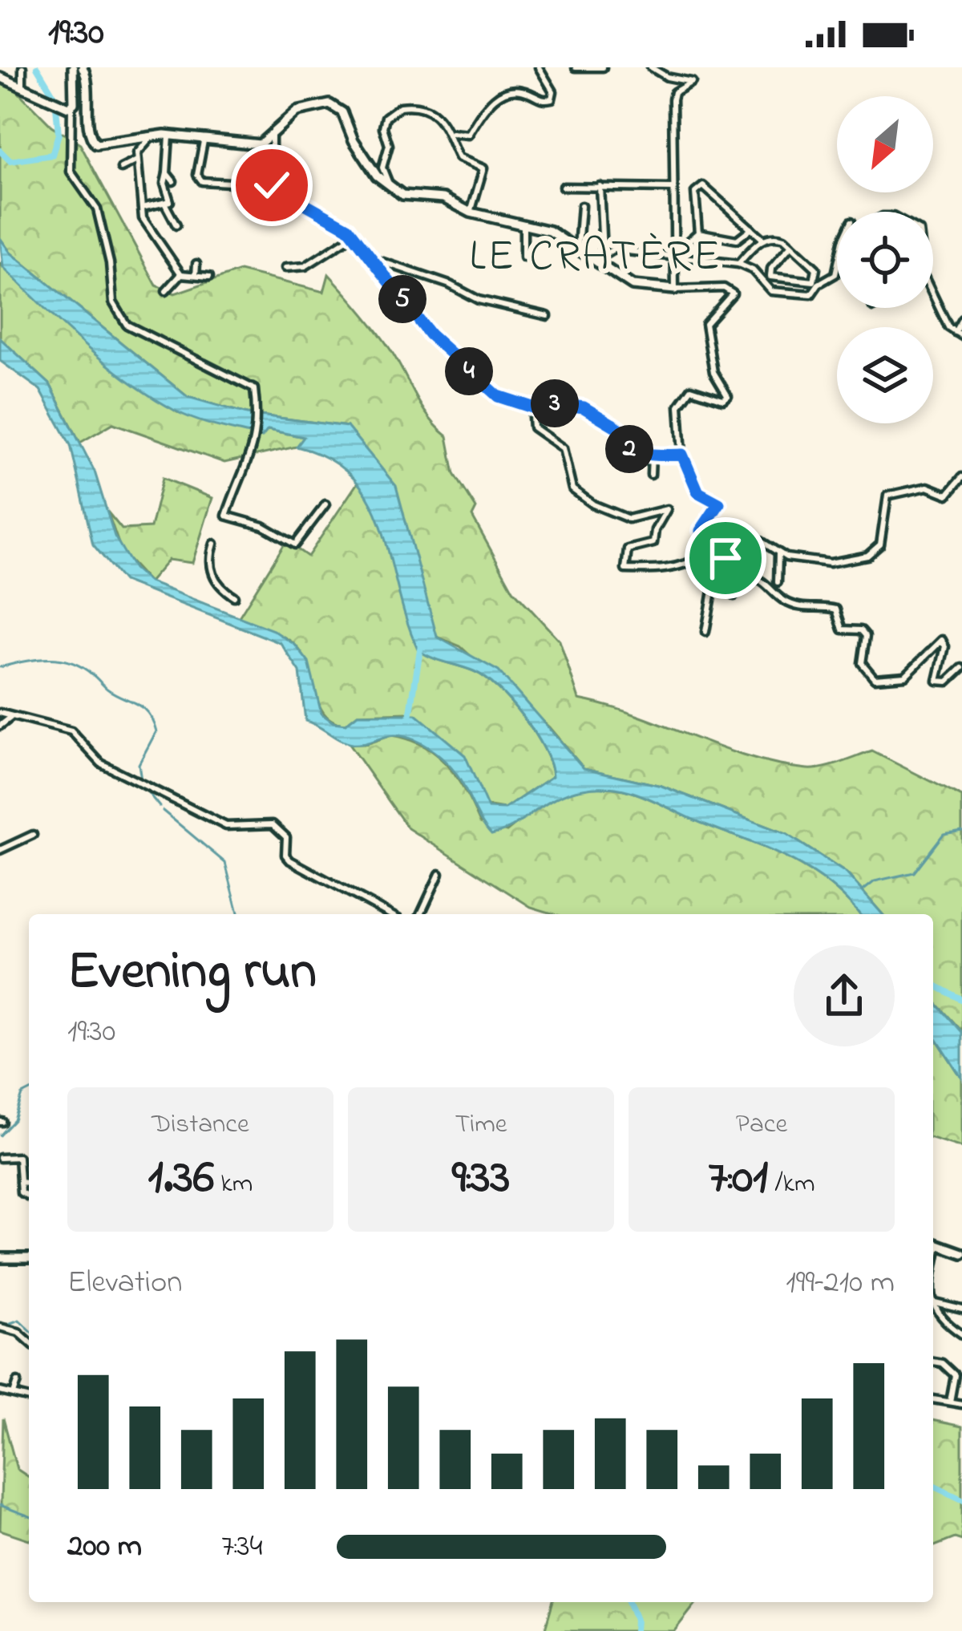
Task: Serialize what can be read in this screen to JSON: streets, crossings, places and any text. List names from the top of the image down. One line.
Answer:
{"districts":["LE CRATÈRE"],"north":"bottom left","page":{"status":"19:30","pins":["5","4","3","2"],"heading":["Evening run","19:30"],"stats":[["Distance","1.36 km"],["Time","9:33"],["Pace","7:01 /km"]],"chart":["Elevation","199–210 m"],"list":[{"name":"200 m","note":"7:34"}]}}
